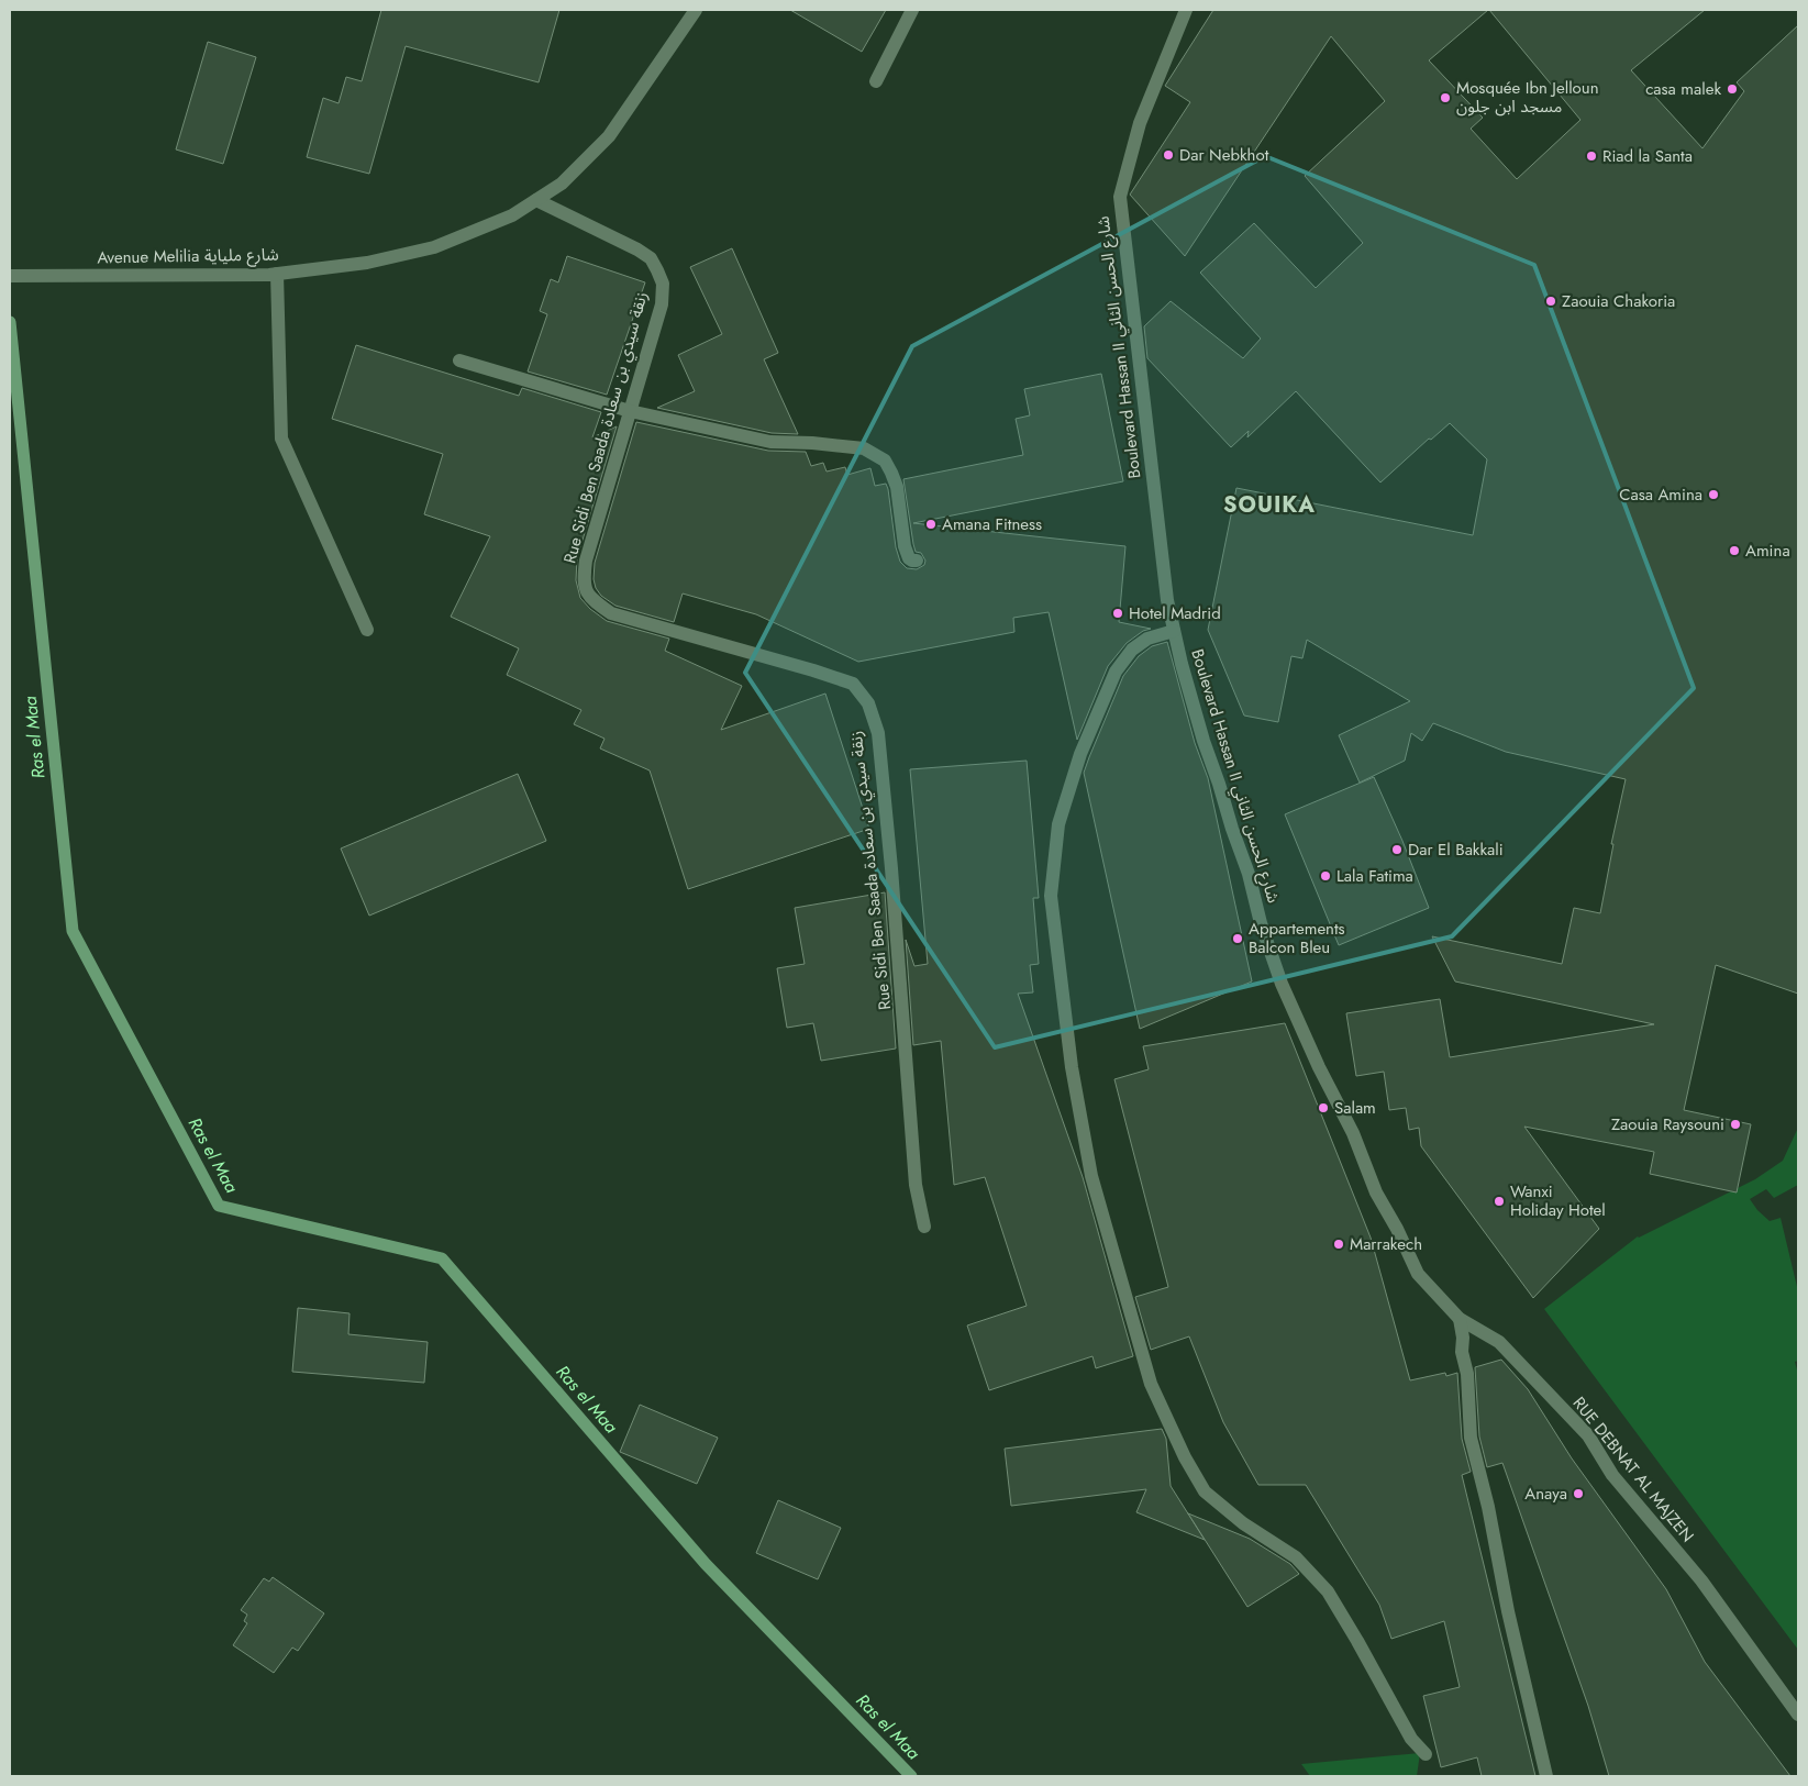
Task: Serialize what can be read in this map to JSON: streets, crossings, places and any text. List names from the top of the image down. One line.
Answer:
{"streets":{"street":["Avenue Melilia شارع ملياية","Boulevard Hassan II شارع الحسن الثاني","Rue Sidi Ben Saada زنقة سيدي بن سعادة","RUE DEBNAT AL MAJZEN"]},"crossings":[["Avenue Melilia شارع ملياية","Rue Sidi Ben Saada زنقة سيدي بن سعادة"],["Boulevard Hassan II شارع الحسن الثاني","RUE DEBNAT AL MAJZEN"]],"districts":["SOUIKA"],"water":["Ras el Maa"],"places":["casa malek","Mosquée Ibn Jelloun مسجد ابن جلون","Dar Nebkhot","Riad la Santa","Zaouia Chakoria","Casa Amina","Amana Fitness","Amina","Hotel Madrid","Dar El Bakkali","Lala Fatima","Appartements Balcon Bleu","Salam","Zaouia Raysouni","Wanxi Holiday Hotel","Marrakech","Anaya"]}
